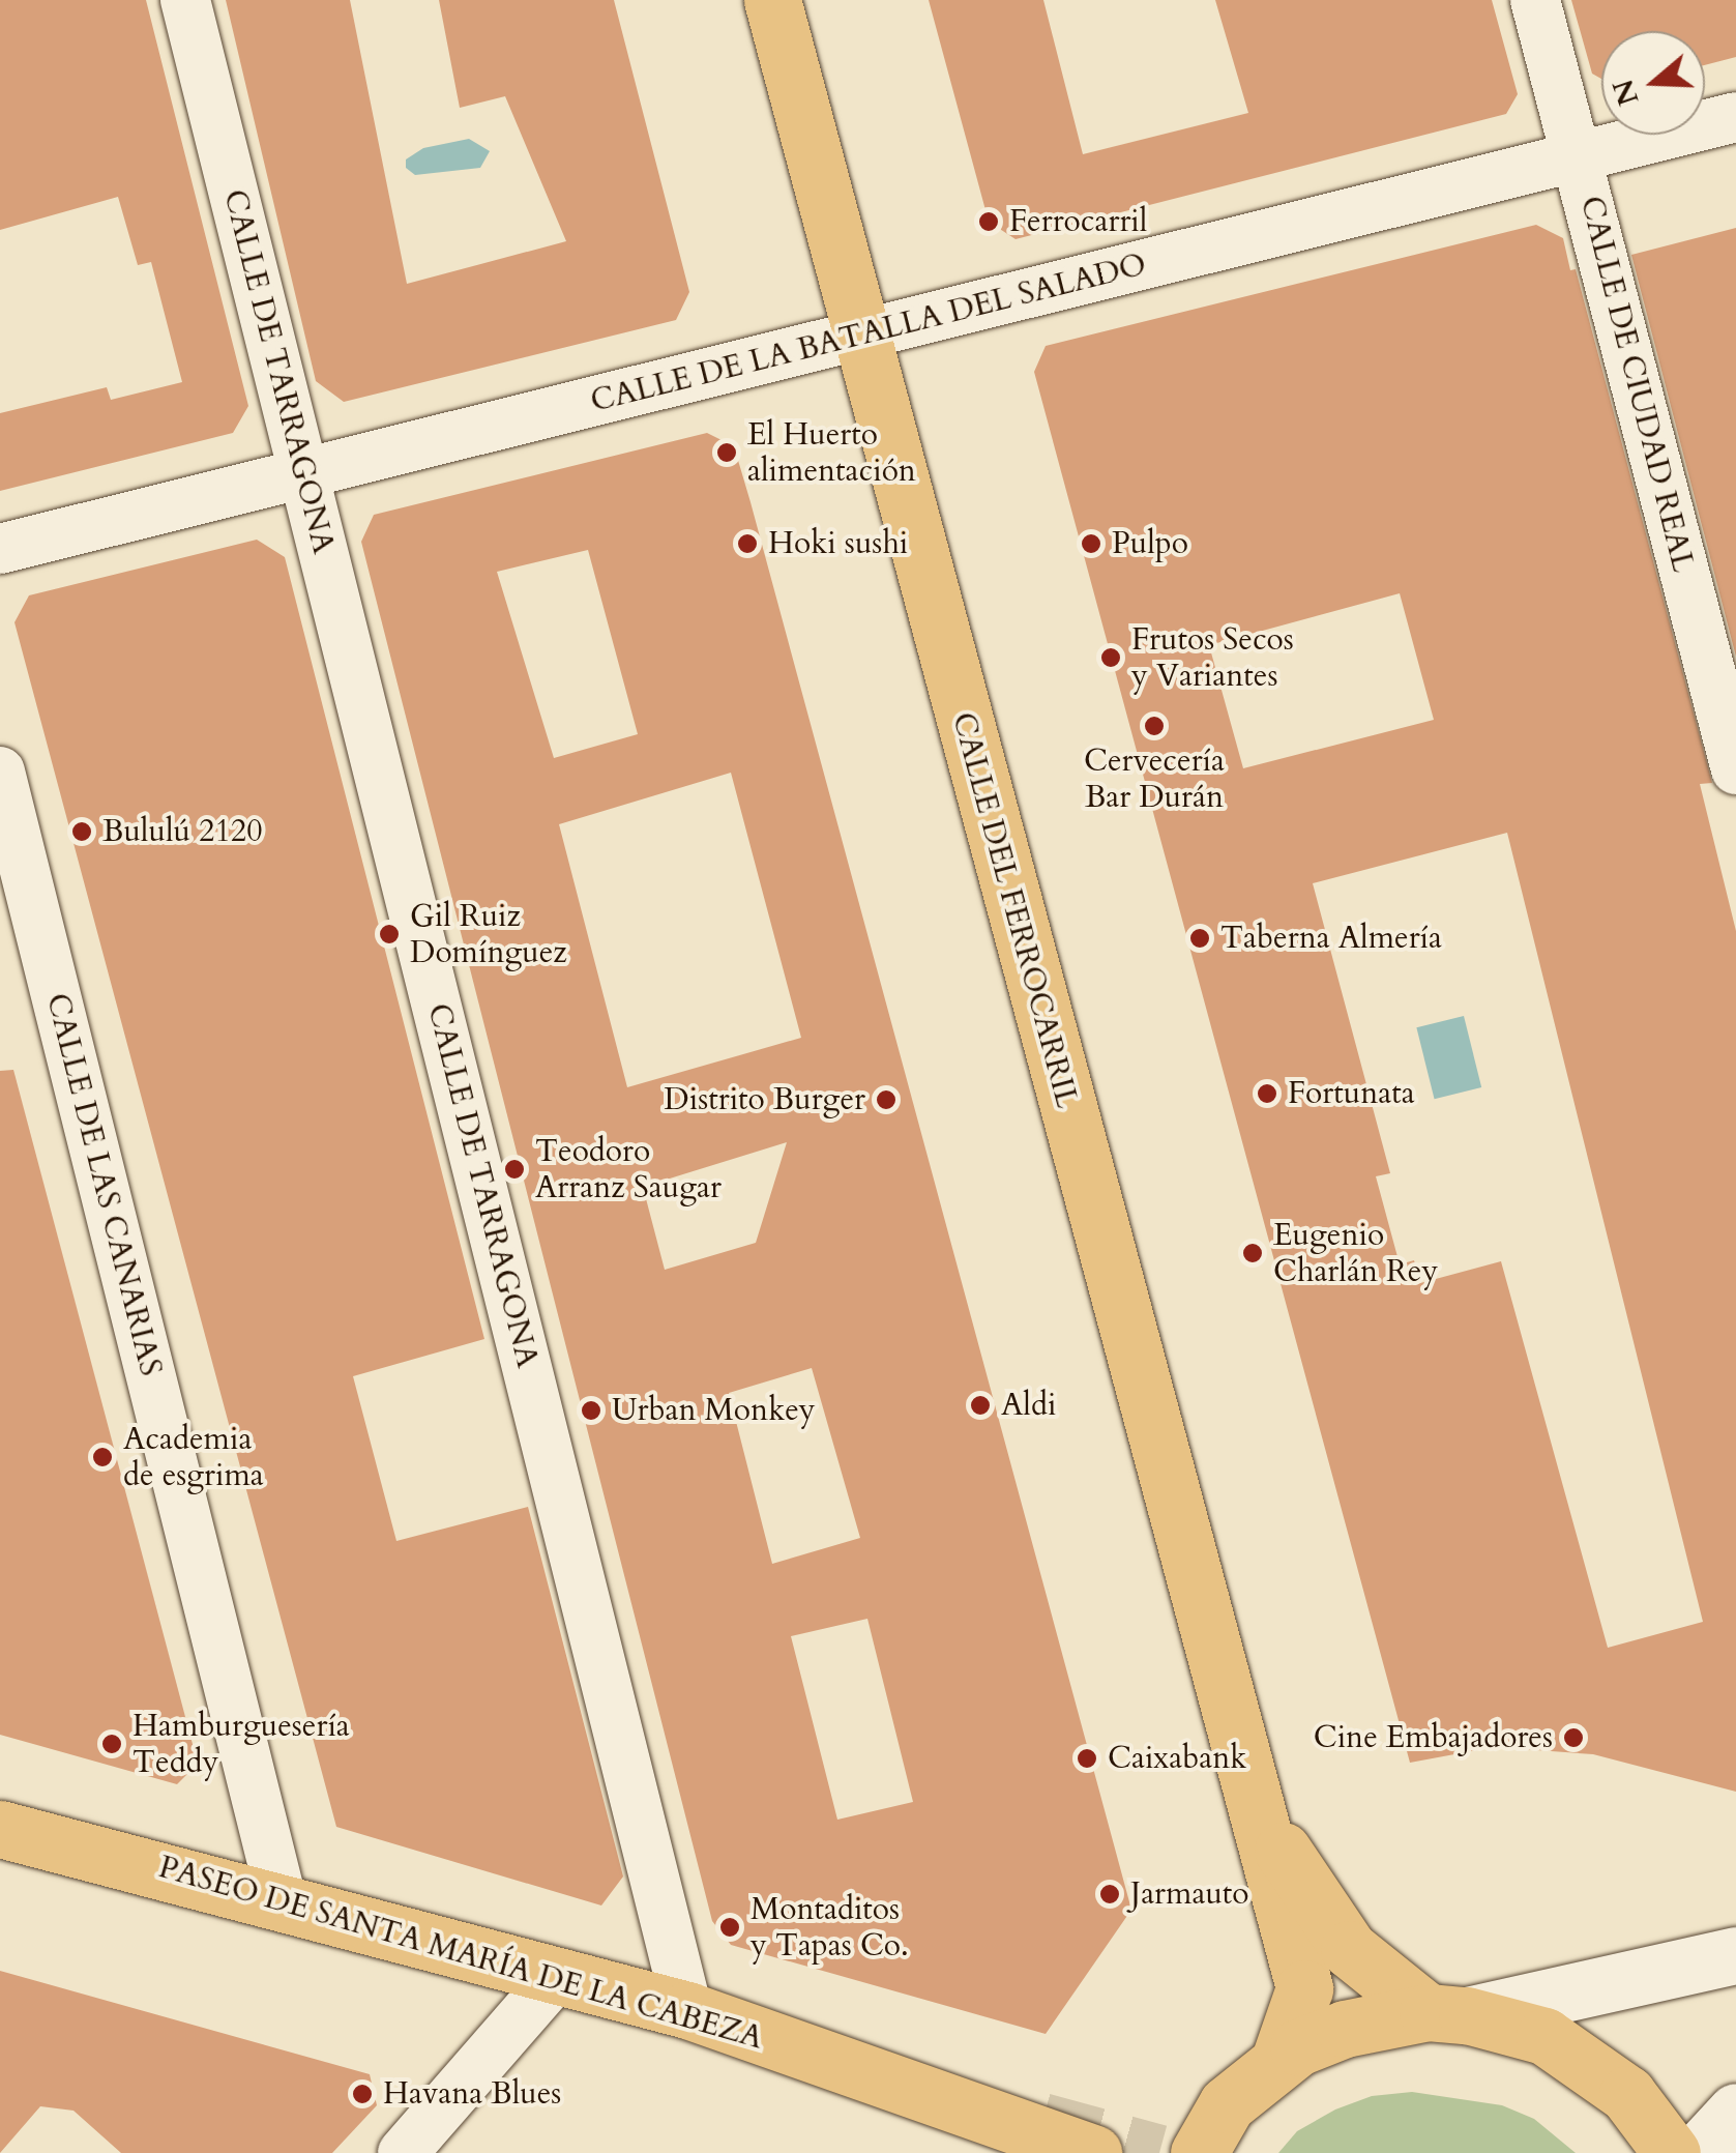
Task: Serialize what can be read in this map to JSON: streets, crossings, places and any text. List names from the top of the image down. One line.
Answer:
{"streets":{"main road":["CALLE DEL FERROCARRIL","PASEO DE SANTA MARÍA DE LA CABEZA"],"street":["CALLE DE LA BATALLA DEL SALADO","CALLE DE TARRAGONA","CALLE DE CIUDAD REAL","CALLE DE LAS CANARIAS"]},"crossings":[["CALLE DE LA BATALLA DEL SALADO","CALLE DE TARRAGONA"],["CALLE DE LA BATALLA DEL SALADO","CALLE DE CIUDAD REAL"],["CALLE DE LA BATALLA DEL SALADO","CALLE DEL FERROCARRIL"],["CALLE DE TARRAGONA","PASEO DE SANTA MARÍA DE LA CABEZA"],["CALLE DE LAS CANARIAS","PASEO DE SANTA MARÍA DE LA CABEZA"]],"places":["Ferrocarril","El Huerto alimentación","Hoki sushi","Pulpo","Frutos Secos y Variantes","Cervecería Bar Durán","Bululú 2120","Gil Ruiz Domínguez","Taberna Almería","Fortunata","Distrito Burger","Teodoro Arranz Saugar","Eugenio Charlán Rey","Aldi","Urban Monkey","Academia de esgrima","Cine Embajadores","Hamburguesería Teddy","Caixabank","Jarmauto","Montaditos y Tapas Co.","Havana Blues"],"north":"left"}
